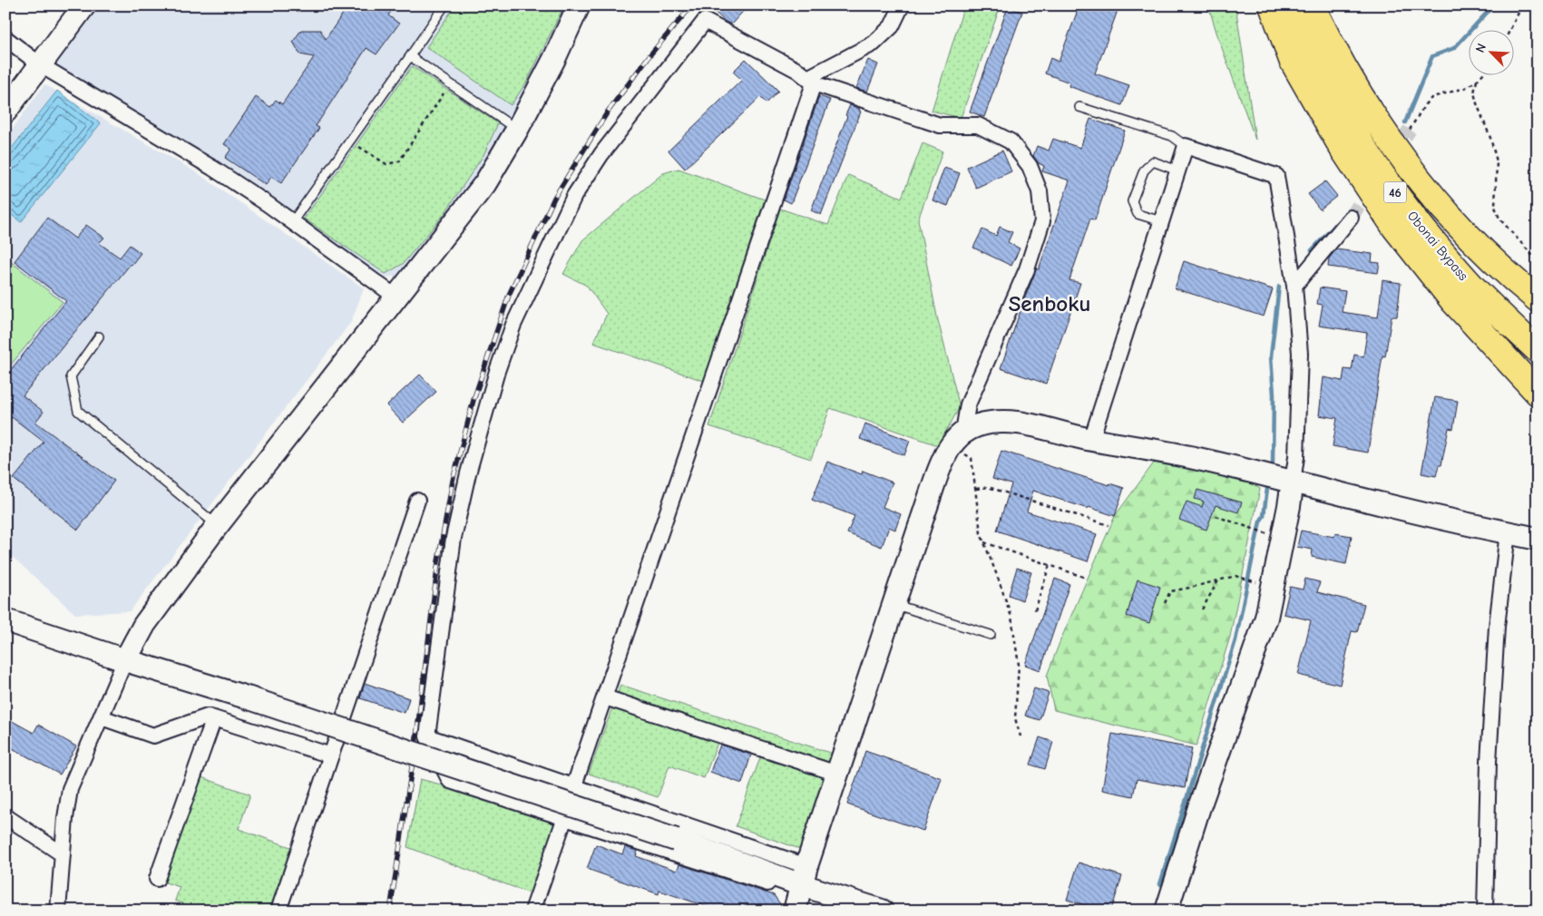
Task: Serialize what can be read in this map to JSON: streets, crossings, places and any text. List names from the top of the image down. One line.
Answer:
{"streets":{"highway":["46","Obonai Bypass"]},"districts":["Senboku"],"north":"top left"}
